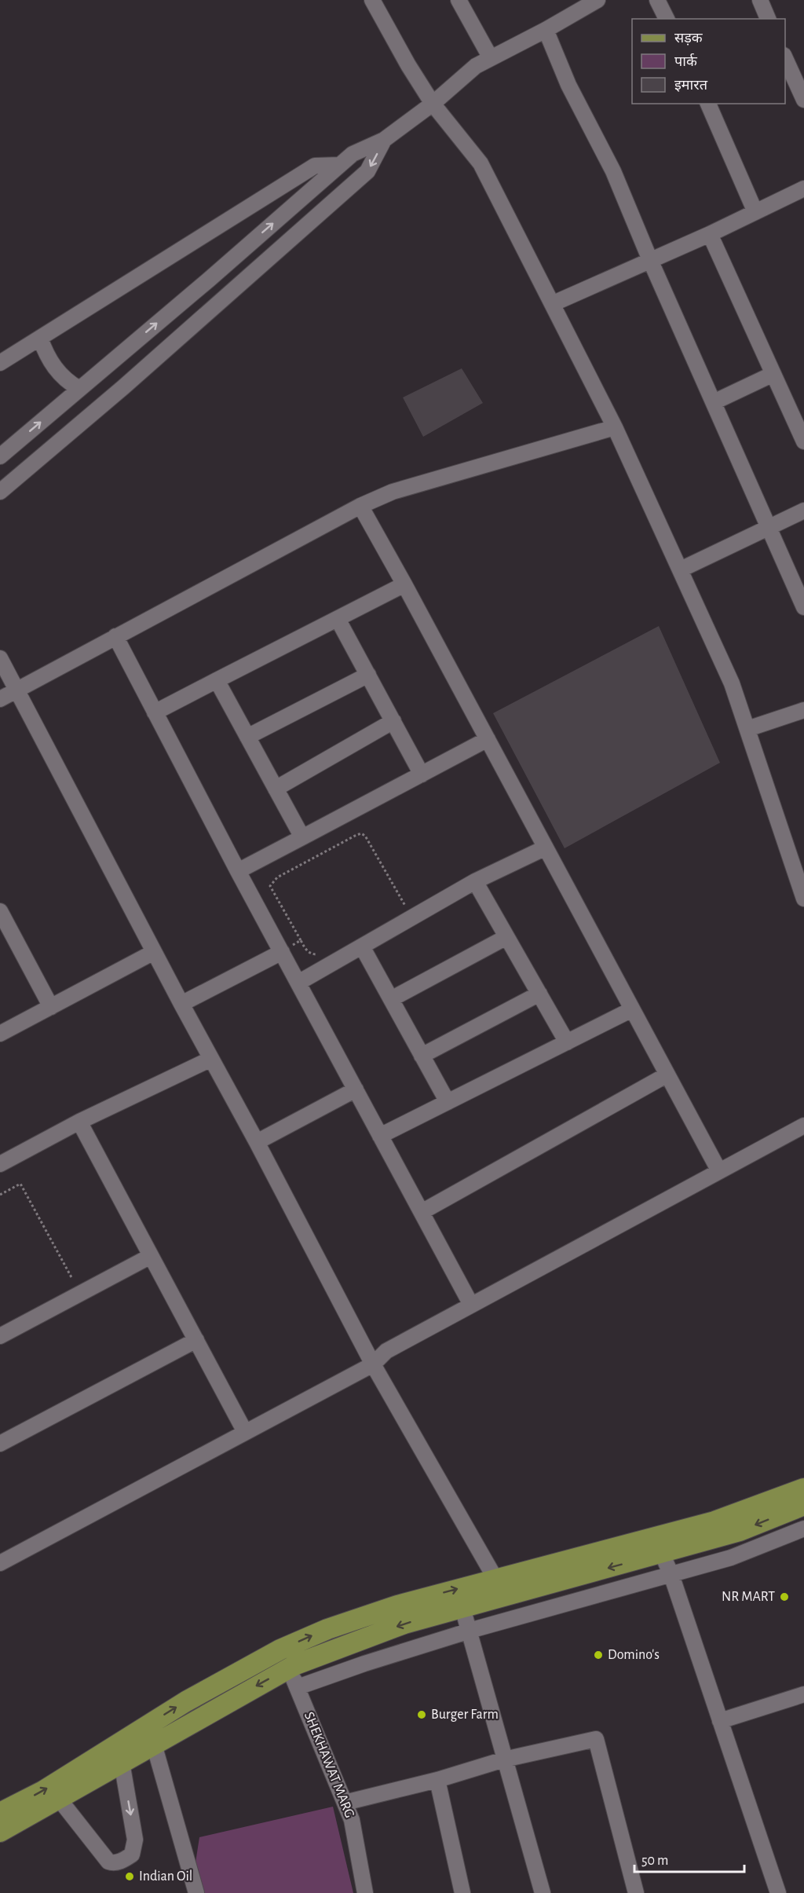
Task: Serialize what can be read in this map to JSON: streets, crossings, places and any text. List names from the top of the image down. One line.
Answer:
{"streets":{"street":["SHEKHAWAT MARG"]},"places":["NR MART","Domino's","Burger Farm","Indian Oil"],"legend":["सड़क","पार्क","इमारत"],"scale_bar":"50 m"}
